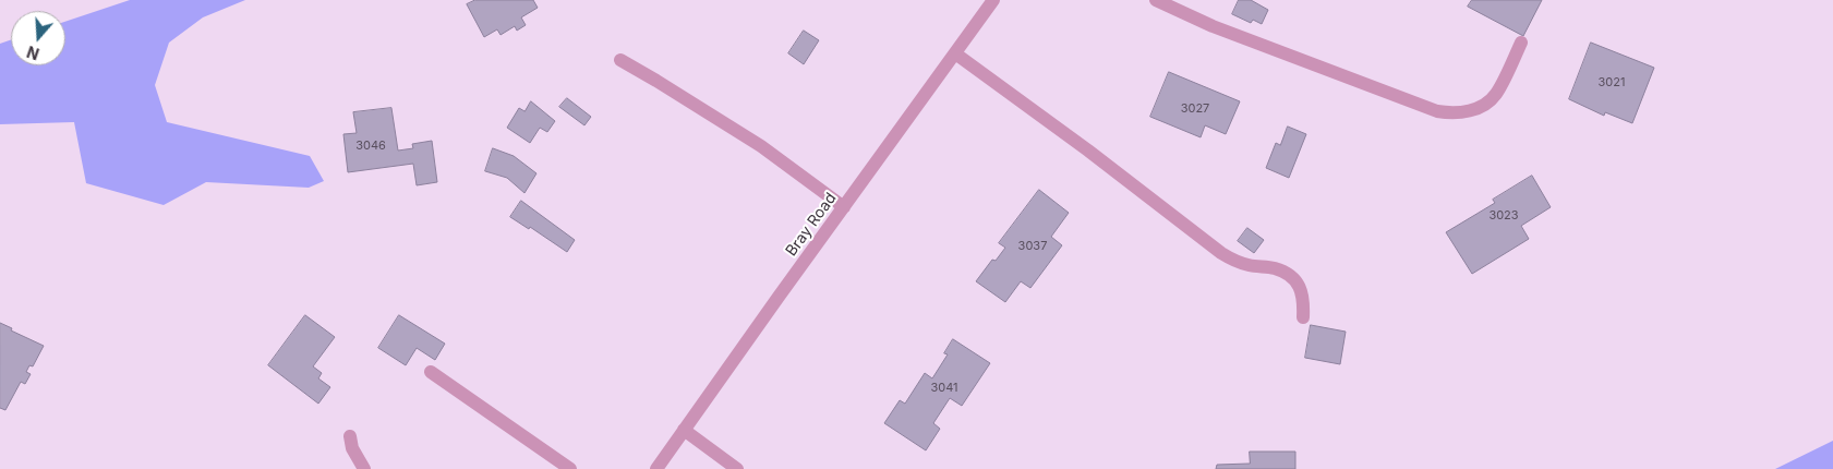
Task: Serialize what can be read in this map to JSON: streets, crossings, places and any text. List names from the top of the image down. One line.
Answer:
{"streets":{"street":["Bray Road"]},"house_numbers":["3021","3027","3046","3023","3037","3041"],"north":"bottom"}
